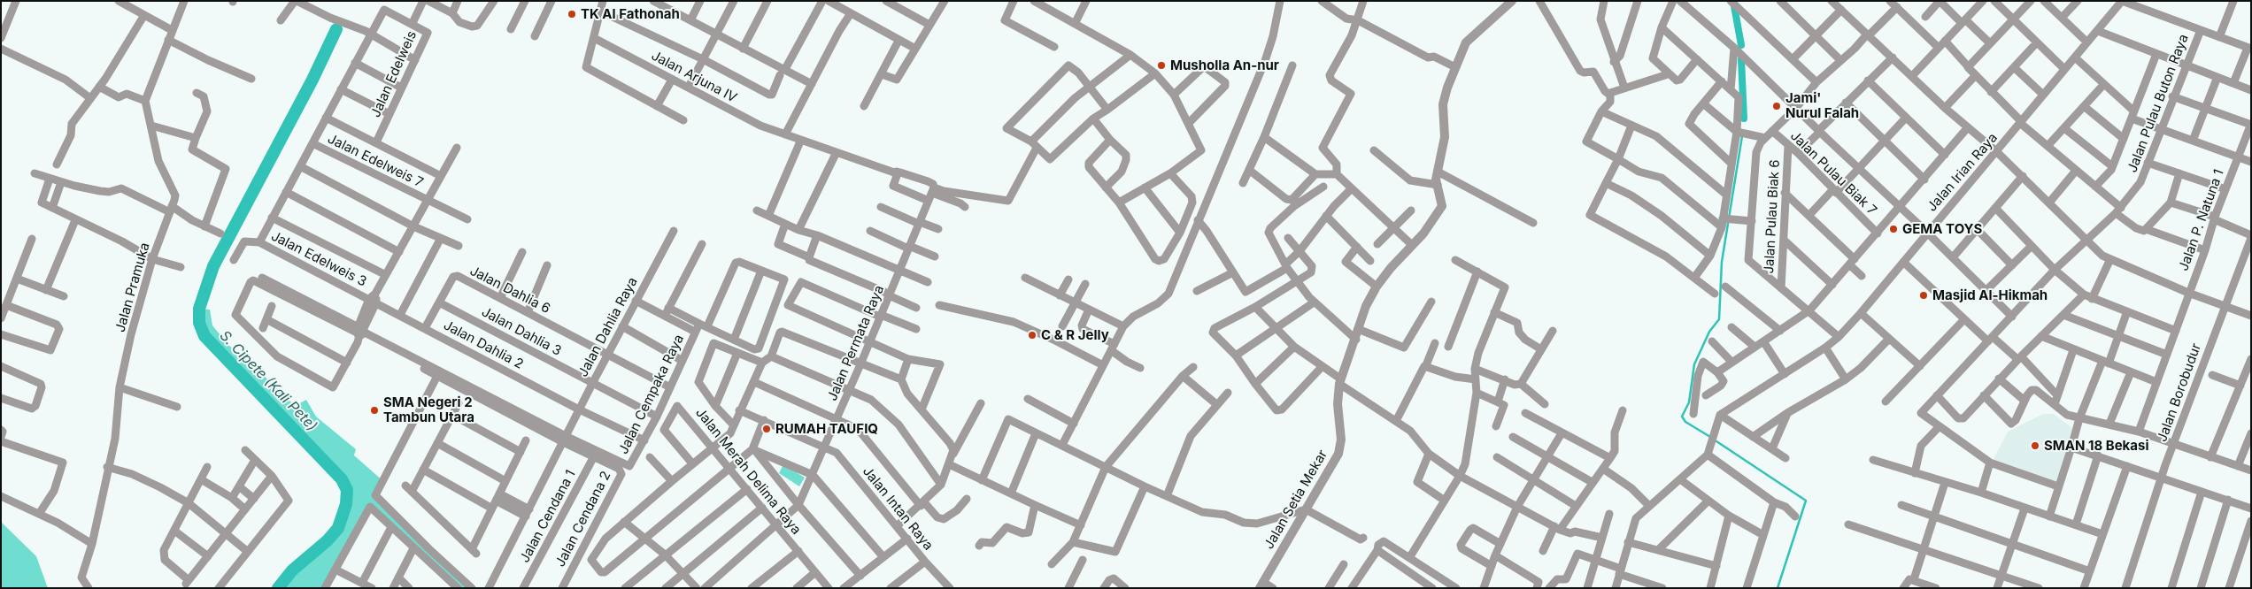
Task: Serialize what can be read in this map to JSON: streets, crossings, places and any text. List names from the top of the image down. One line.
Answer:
{"streets":{"street":["Jalan Edelweis","Jalan Arjuna IV","Jalan Pulau Buton Raya","Jalan Edelweis 7","Jalan Irian Raya","Jalan Pulau Biak 7","Jalan Pulau Biak 6","Jalan P. Natuna 1","Jalan Edelweis 3","Jalan Pramuka","Jalan Dahlia 6","Jalan Dahlia Raya","Jalan Dahlia 3","Jalan Permata Raya","Jalan Dahlia 2","Jalan Borobudur","Jalan Cempaka Raya","Jalan Merah Delima Raya","Jalan Setia Mekar","Jalan Intan Raya","Jalan Cendana 1","Jalan Cendana 2"]},"crossings":[["Jalan Edelweis","Jalan Edelweis 3"],["Jalan Arjuna IV","Jalan Permata Raya"],["Jalan Edelweis 7","Jalan Edelweis 3"],["Jalan Pulau Biak 7","Jalan Pulau Biak 6"],["Jalan Edelweis 3","Jalan Dahlia 2"],["Jalan Dahlia 6","Jalan Dahlia Raya"],["Jalan Dahlia 6","Jalan Dahlia 3"],["Jalan Dahlia 6","Jalan Dahlia 2"],["Jalan Dahlia 6","Jalan Cempaka Raya"],["Jalan Dahlia Raya","Jalan Dahlia 3"],["Jalan Dahlia Raya","Jalan Dahlia 2"],["Jalan Dahlia Raya","Jalan Cempaka Raya"],["Jalan Dahlia Raya","Jalan Cendana 2"],["Jalan Dahlia 3","Jalan Cempaka Raya"],["Jalan Permata Raya","Jalan Merah Delima Raya"],["Jalan Permata Raya","Jalan Intan Raya"],["Jalan Dahlia 2","Jalan Cempaka Raya"],["Jalan Cempaka Raya","Jalan Cendana 2"],["Jalan Cendana 1","Jalan Cendana 2"]],"water":["S. Cipete (Kali Pete)"],"places":["TK Al Fathonah","Musholla An-nur","Jami' Nurul Falah","GEMA TOYS","Masjid Al-Hikmah","C & R Jelly","SMA Negeri 2 Tambun Utara","RUMAH TAUFIQ","SMAN 18 Bekasi"]}
